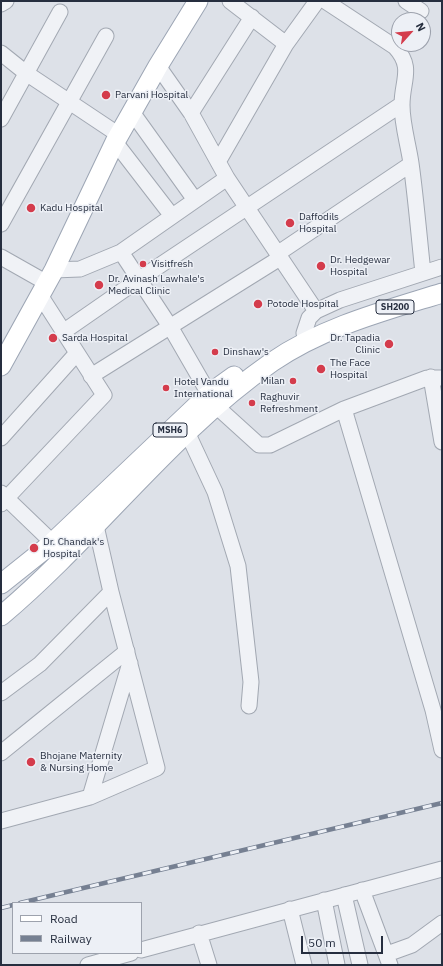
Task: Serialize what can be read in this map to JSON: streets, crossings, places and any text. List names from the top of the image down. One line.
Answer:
{"streets":{"main road":["SH200","MSH6"]},"crossings":[["SH200","MSH6"]],"places":["Parvani Hospital","Kadu Hospital","Daffodils Hospital","Visitfresh","Dr. Hedgewar Hospital","Dr. Avinash Lawhale's Medical Clinic","Potode Hospital","Sarda Hospital","Dr. Tapadia Clinic","Dinshaw's","The Face Hospital","Milan","Hotel Vandu International","Raghuvir Refreshment","Dr. Chandak's Hospital","Bhojane Maternity & Nursing Home"],"legend":["Road","Railway"],"scale_bar":"50 m","north":"top right"}
